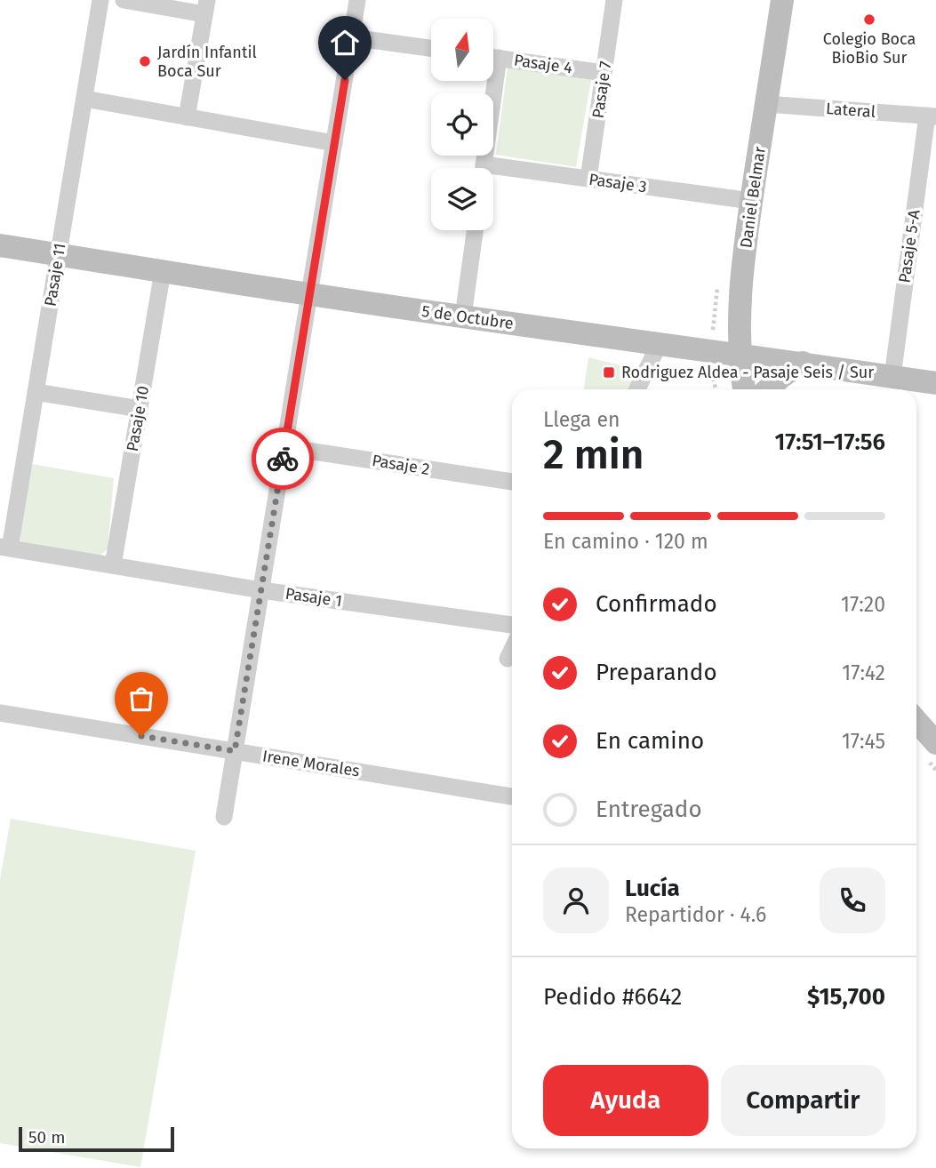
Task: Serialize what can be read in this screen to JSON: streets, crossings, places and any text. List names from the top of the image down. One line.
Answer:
{"streets":{"main road":["Daniel Belmar","5 de Octubre"],"street":["Pasaje 4","Pasaje 7","Lateral","Pasaje 3","Pasaje 5-A","Pasaje 11","Pasaje 10","Pasaje 2","Pasaje 1","Irene Morales"]},"crossings":[["Pasaje 4","Pasaje 7"],["Pasaje 7","Pasaje 3"],["Lateral","Daniel Belmar"],["Lateral","Pasaje 5-A"],["Pasaje 3","Daniel Belmar"],["Daniel Belmar","5 de Octubre"],["Pasaje 5-A","5 de Octubre"],["Pasaje 11","5 de Octubre"],["Pasaje 11","Pasaje 1"],["5 de Octubre","Pasaje 10"],["Pasaje 10","Pasaje 1"]],"places":{"other":["Colegio Boca BioBio Sur","Jardín Infantil Boca Sur"],"transit":["Rodriguez Aldea - Pasaje Seis / Sur"]},"scale_bar":"50 m","north":"top","page":{"heading":["2 min","Llega en","17:51–17:56"],"panel":["Lucía","Repartidor · 4.6","Pedido #6642","$15,700"],"bar":"En camino · 120 m","list":[["Confirmado","17:20"],["Preparando","17:42"],["En camino","17:45"],"Entregado"],"buttons":["Ayuda","Compartir"],"scale":"50 m"}}
